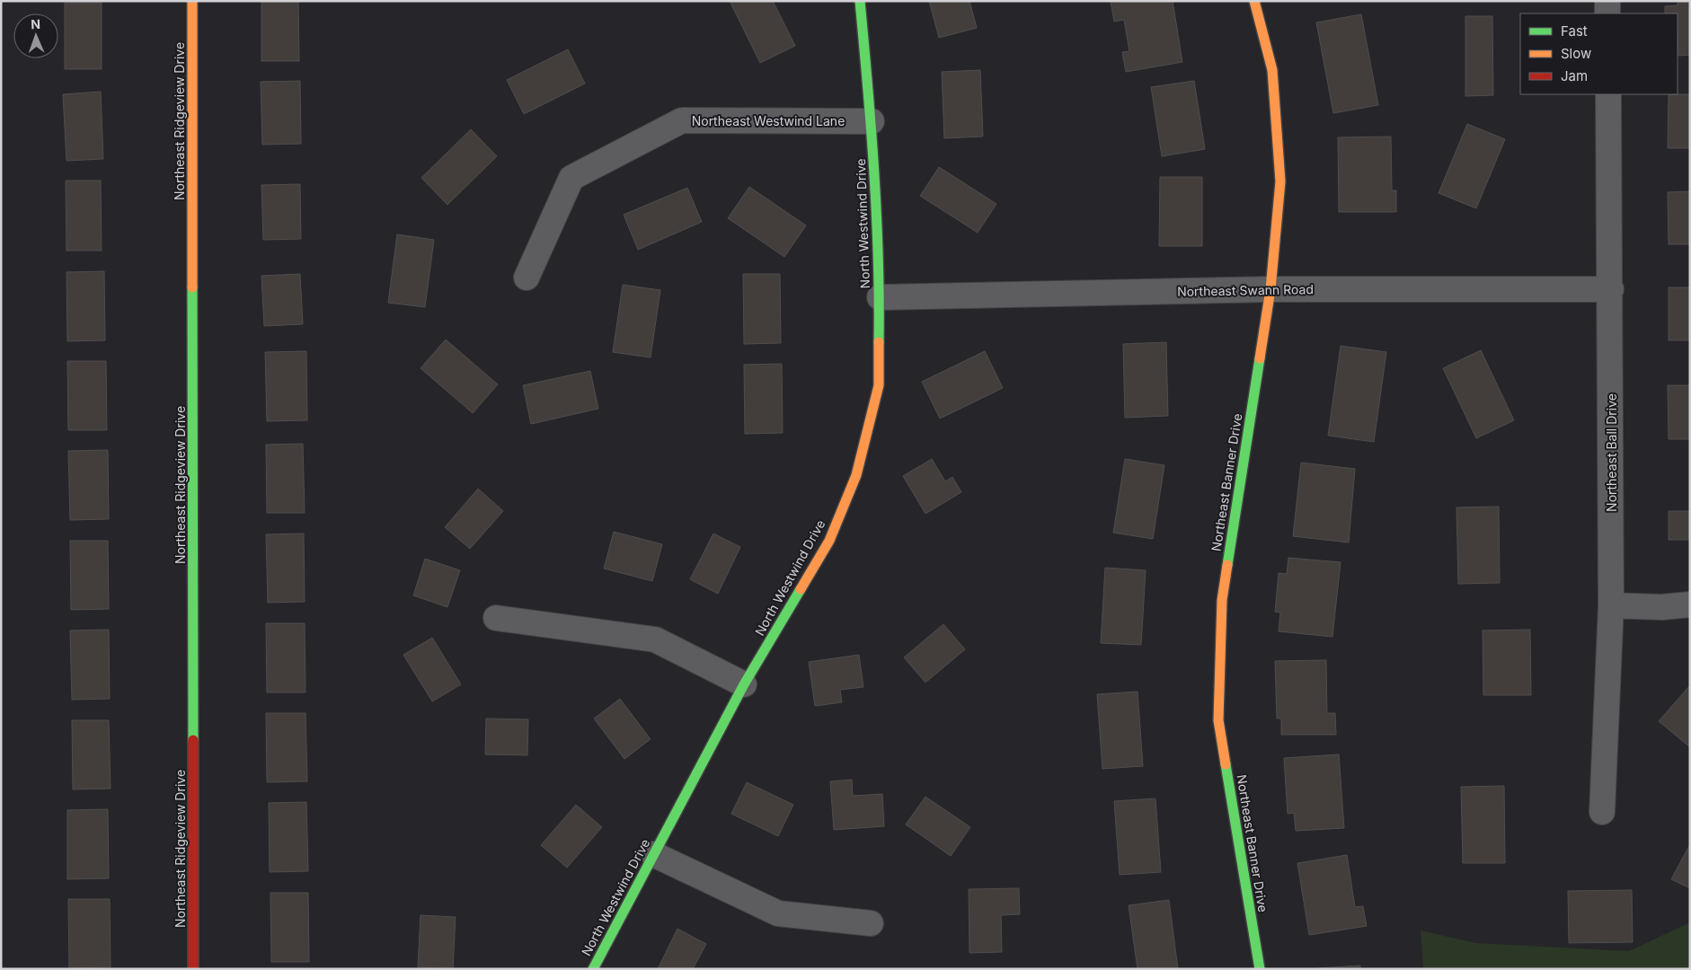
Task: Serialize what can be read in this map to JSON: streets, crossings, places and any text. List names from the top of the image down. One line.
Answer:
{"streets":{"street":["Northeast Westwind Lane","Northeast Ridgeview Drive","North Westwind Drive","Northeast Swann Road","Northeast Ball Drive","Northeast Banner Drive"]},"crossings":[["Northeast Westwind Lane","North Westwind Drive"],["North Westwind Drive","Northeast Swann Road"],["Northeast Swann Road","Northeast Ball Drive"],["Northeast Swann Road","Northeast Banner Drive"]],"legend":["Fast","Slow","Jam"],"north":"top"}
